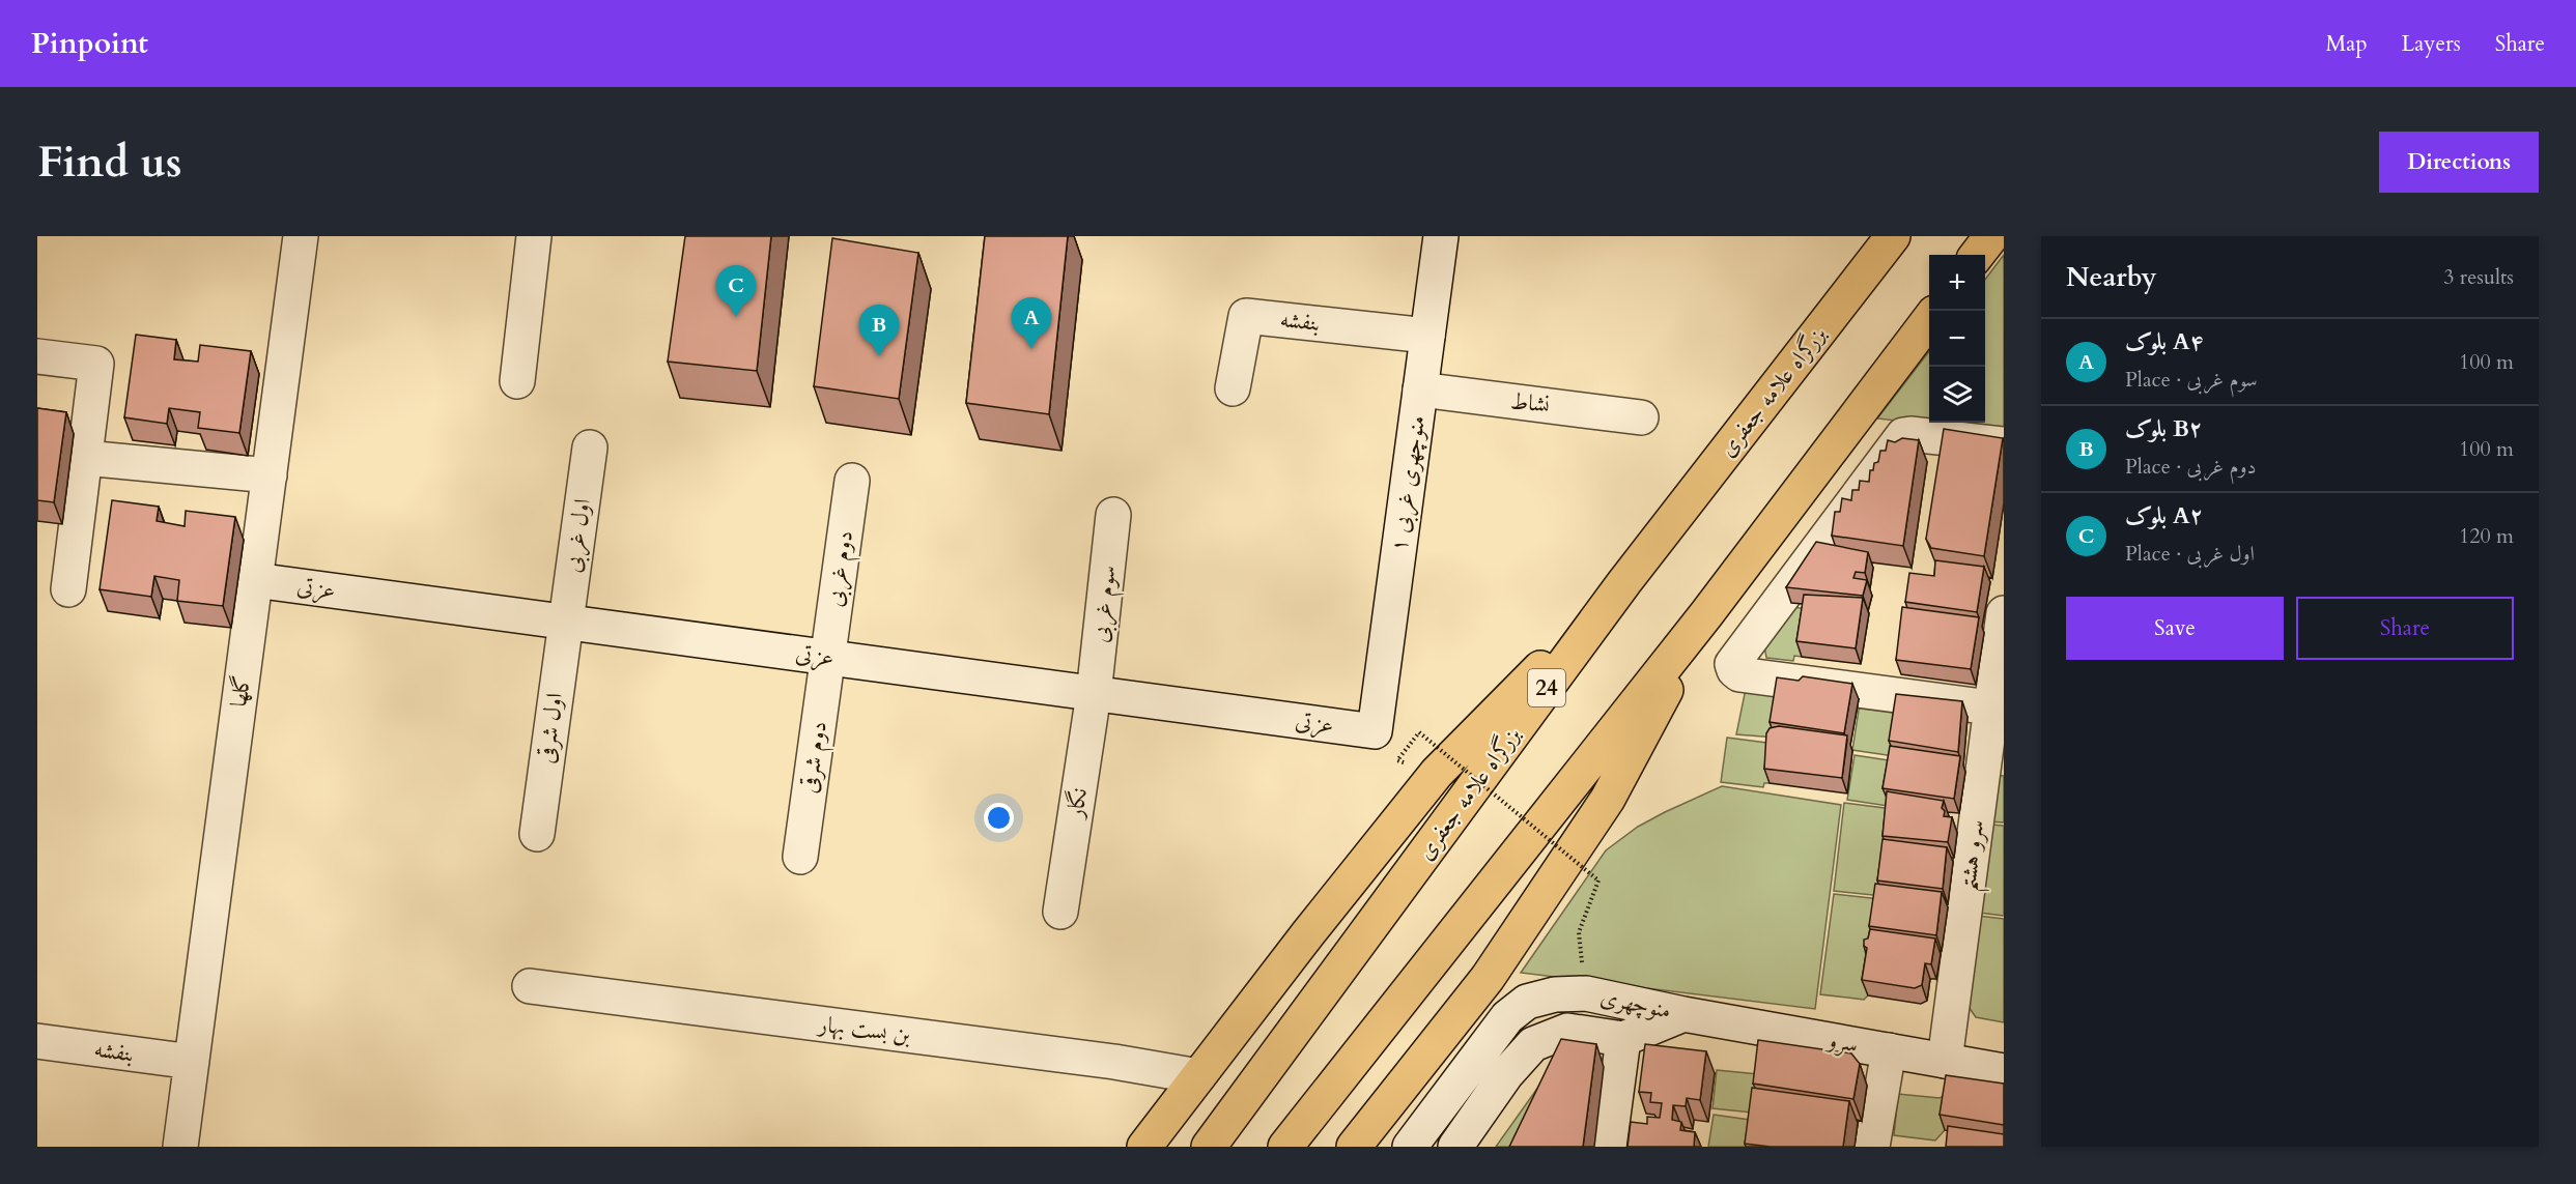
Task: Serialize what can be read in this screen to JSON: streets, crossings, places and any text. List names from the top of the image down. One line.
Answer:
{"streets":{"highway":["بزرگراه علامه جعفری","24"],"street":["بنفشه","نشاط","منوچهری غربی ۱","اول غربی","دوم غربی","عزتی","سوم غربی","گلها","اول شرقی","دوم شرقی","نگار","سرو هشتم","منوچهری","بن بست بهار","سرو"]},"crossings":[["بنفشه","منوچهری غربی ۱"],["بنفشه","گلها"],["نشاط","منوچهری غربی ۱"],["منوچهری غربی ۱","عزتی"],["اول غربی","عزتی"],["اول غربی","اول شرقی"],["دوم غربی","عزتی"],["دوم غربی","دوم شرقی"],["عزتی","سوم غربی"],["عزتی","گلها"],["عزتی","اول شرقی"],["عزتی","دوم شرقی"],["عزتی","نگار"],["سوم غربی","نگار"],["سرو هشتم","سرو"],["منوچهری","سرو"]],"page":{"header":"Pinpoint","nav":["Map","Layers","Share"],"buttons":["Directions",["Save","Share"]],"title":"Find us","heading":["Nearby","3 results"],"map_buttons":["+","−"],"pins":["C","A","B"],"list":[{"mark":"A","name":"بلوک A۴","note":"Place · سوم غربی","value":"100 m"},{"mark":"B","name":"بلوک B۲","note":"Place · دوم غربی","value":"100 m"},{"mark":"C","name":"بلوک A۲","note":"Place · اول غربی","value":"120 m"}]}}
